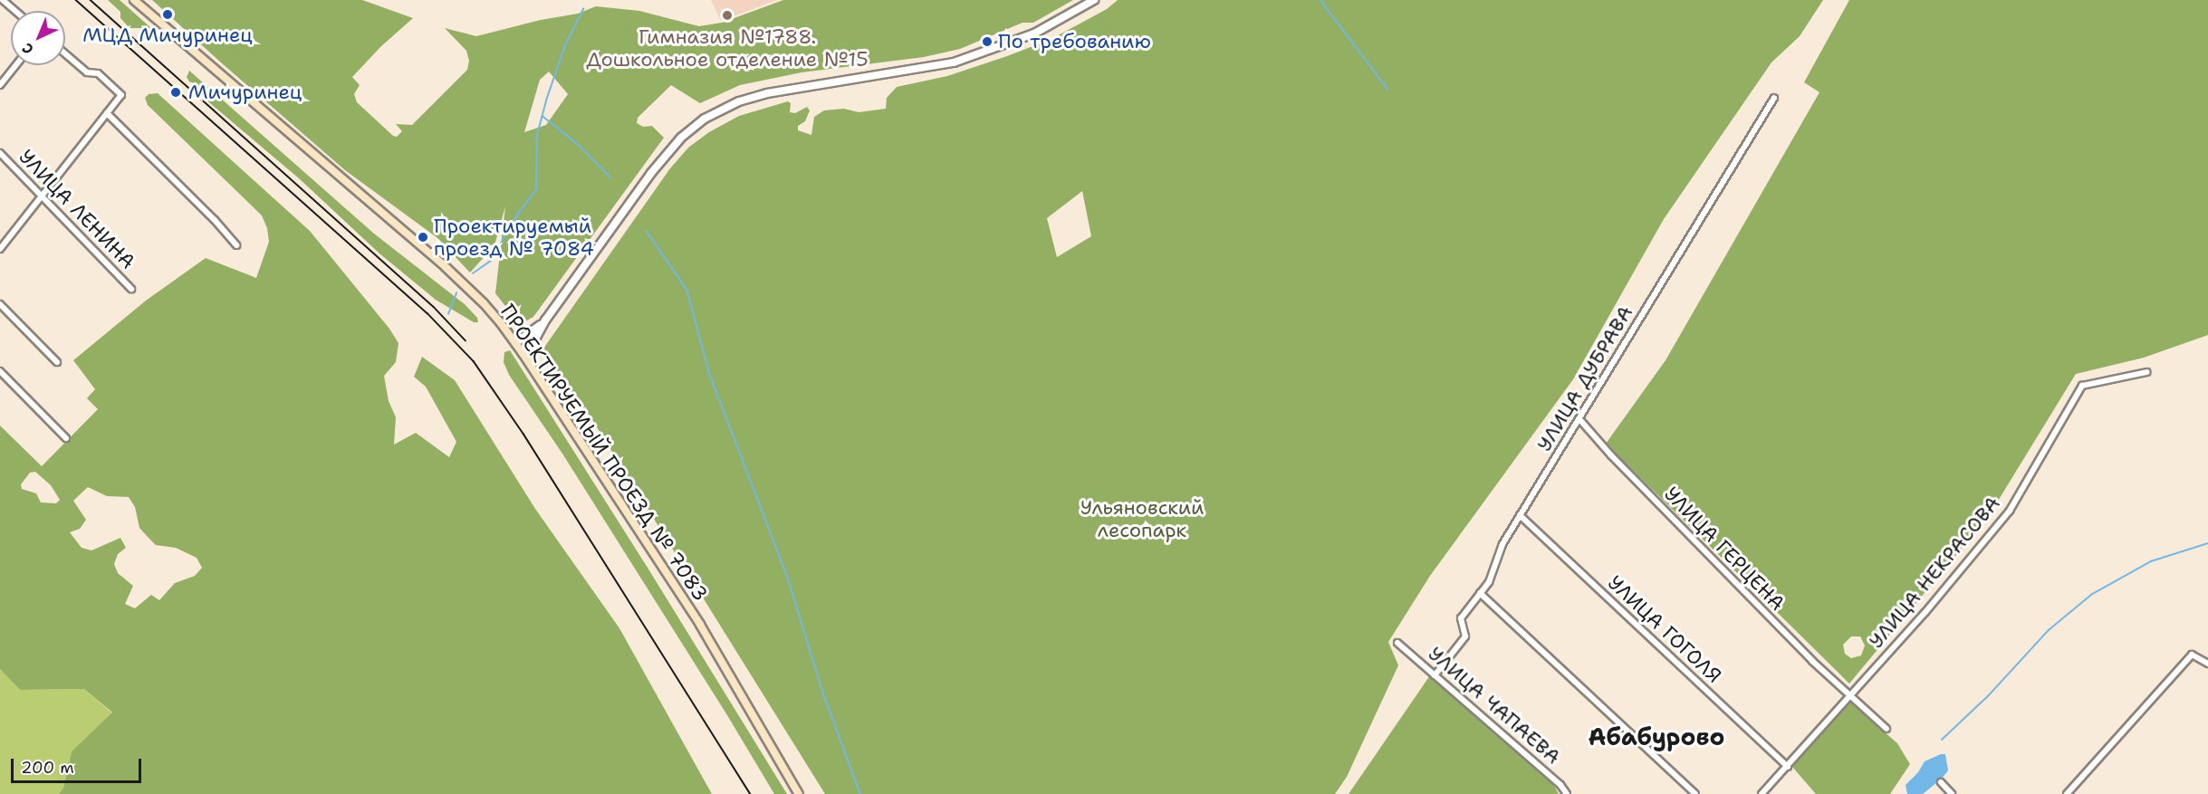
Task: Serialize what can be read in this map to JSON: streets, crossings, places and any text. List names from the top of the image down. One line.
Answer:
{"streets":{"main road":["ПРОЕКТИРУЕМЫЙ ПРОЕЗД № 7083"],"street":["УЛИЦА ЛЕНИНА","УЛИЦА ДУБРАВА","УЛИЦА ГЕРЦЕНА","УЛИЦА НЕКРАСОВА","УЛИЦА ГОГОЛЯ","УЛИЦА ЧАПАЕВА"]},"crossings":[["УЛИЦА ДУБРАВА","УЛИЦА ГЕРЦЕНА"],["УЛИЦА ДУБРАВА","УЛИЦА ГОГОЛЯ"],["УЛИЦА ДУБРАВА","УЛИЦА ЧАПАЕВА"],["УЛИЦА ГЕРЦЕНА","УЛИЦА НЕКРАСОВА"],["УЛИЦА НЕКРАСОВА","УЛИЦА ГОГОЛЯ"]],"districts":["Абабурово"],"parks":["Ульяновский лесопарк"],"places":["МЦД Мичуринец","Гимназия №1788. Дошкольное отделение №15","По требованию","Мичуринец","Проектируемый проезд № 7084"],"scale_bar":"200 m","north":"bottom left"}
